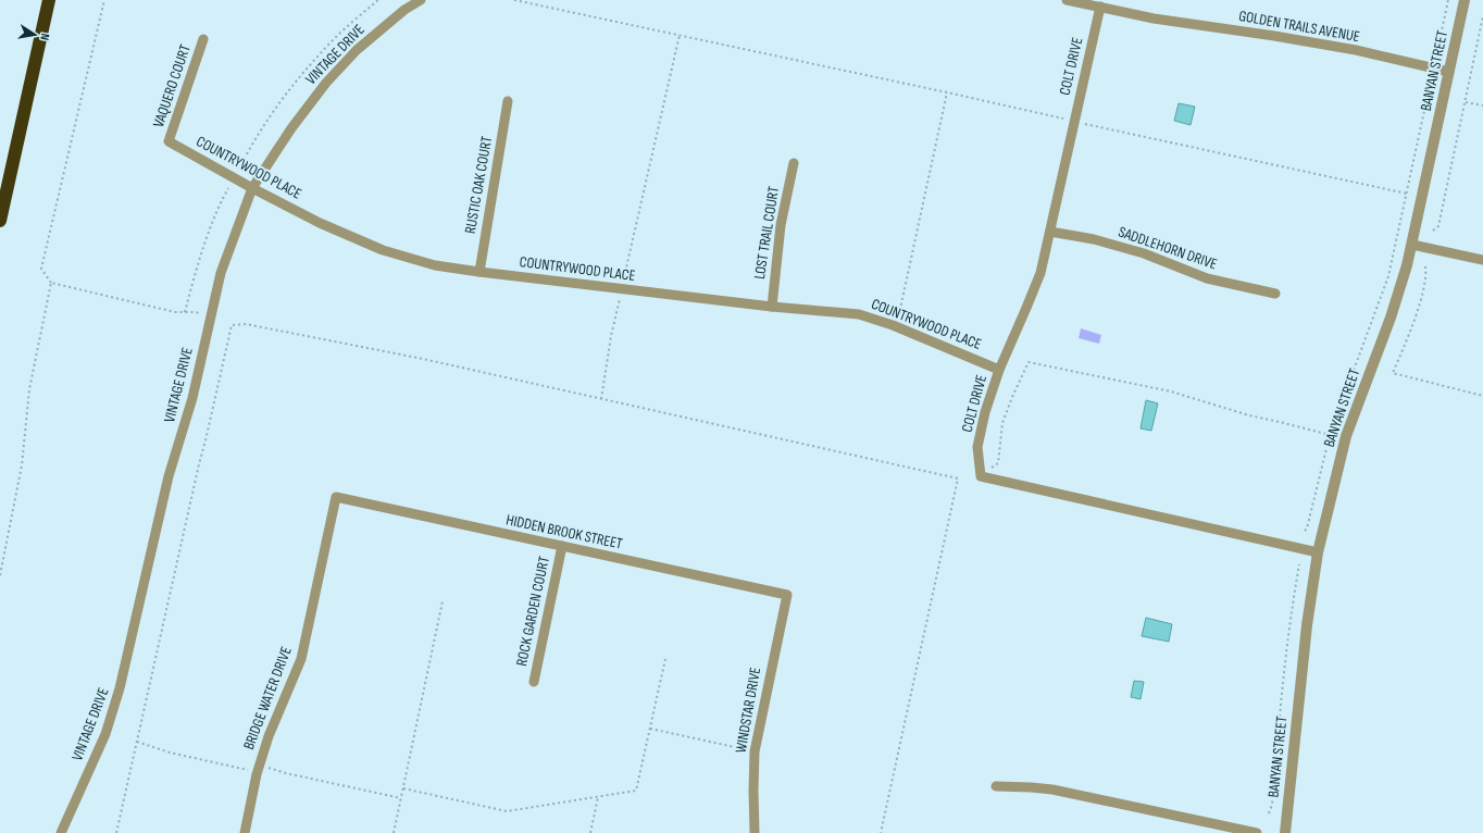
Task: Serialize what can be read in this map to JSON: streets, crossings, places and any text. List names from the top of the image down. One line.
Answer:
{"streets":{"street":["GOLDEN TRAILS AVENUE","VINTAGE DRIVE","COLT DRIVE","BANYAN STREET","VAQUERO COURT","COUNTRYWOOD PLACE","RUSTIC OAK COURT","LOST TRAIL COURT","SADDLEHORN DRIVE","HIDDEN BROOK STREET","ROCK GARDEN COURT","BRIDGE WATER DRIVE","WINDSTAR DRIVE"]},"crossings":[["GOLDEN TRAILS AVENUE","COLT DRIVE"],["GOLDEN TRAILS AVENUE","BANYAN STREET"],["VINTAGE DRIVE","COUNTRYWOOD PLACE"],["COLT DRIVE","COUNTRYWOOD PLACE"],["COLT DRIVE","SADDLEHORN DRIVE"],["VAQUERO COURT","COUNTRYWOOD PLACE"],["COUNTRYWOOD PLACE","RUSTIC OAK COURT"],["COUNTRYWOOD PLACE","LOST TRAIL COURT"],["HIDDEN BROOK STREET","ROCK GARDEN COURT"],["HIDDEN BROOK STREET","BRIDGE WATER DRIVE"],["HIDDEN BROOK STREET","WINDSTAR DRIVE"]],"north":"right"}
